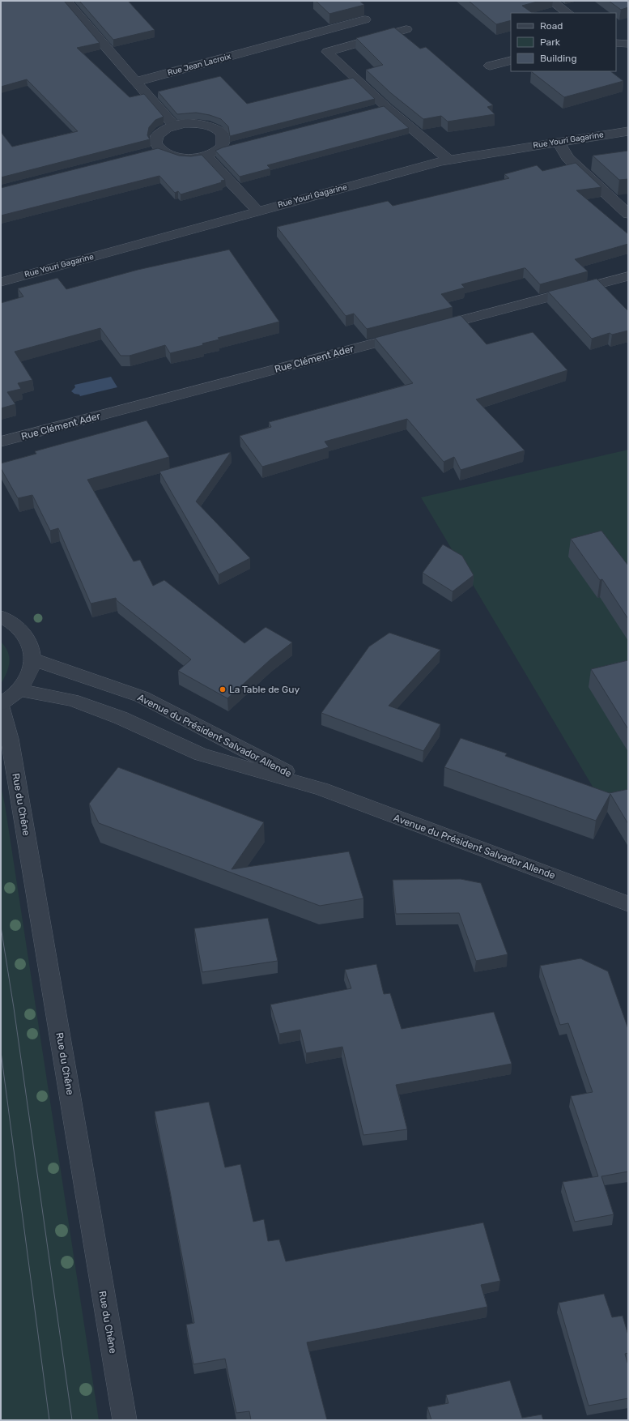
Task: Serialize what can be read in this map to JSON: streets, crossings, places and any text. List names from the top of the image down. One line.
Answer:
{"streets":{"street":["Rue Jean Lacroix","Rue Youri Gagarine","Rue Clément Ader","Avenue du Président Salvador Allende","Rue du Chêne"]},"places":["La Table de Guy"],"legend":["Road","Park","Building"]}
